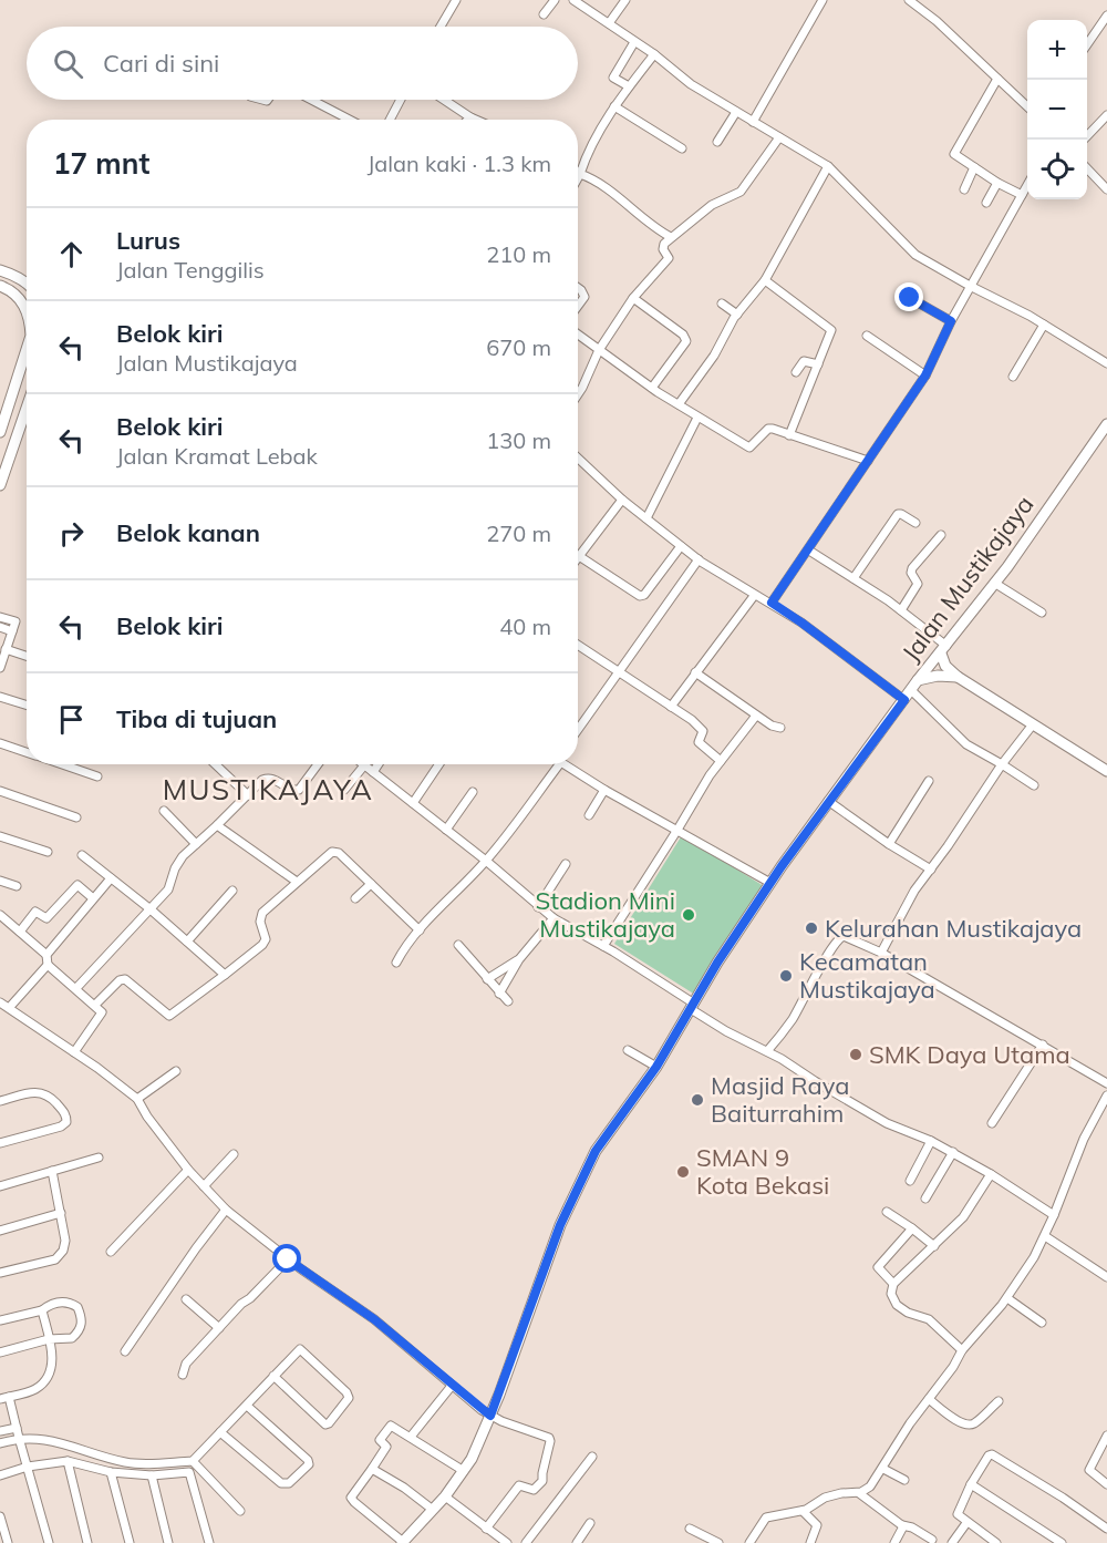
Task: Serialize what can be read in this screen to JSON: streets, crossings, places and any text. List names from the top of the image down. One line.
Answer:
{"streets":{"main road":["Jalan Mustikajaya"]},"districts":["MUSTIKAJAYA"],"places":["Stadion Mini Mustikajaya","Kelurahan Mustikajaya","Kecamatan Mustikajaya","SMK Daya Utama","Masjid Raya Baiturrahim","SMAN 9 Kota Bekasi"],"page":{"map_buttons":["+","−"],"search":"Cari di sini","heading":["17 mnt","Jalan kaki · 1.3 km"],"list":[["Lurus","Jalan Tenggilis","210 m"],["Belok kiri","Jalan Mustikajaya","670 m"],["Belok kiri","Jalan Kramat Lebak","130 m"],["Belok kanan","270 m"],["Belok kiri","40 m"],"Tiba di tujuan"]}}
